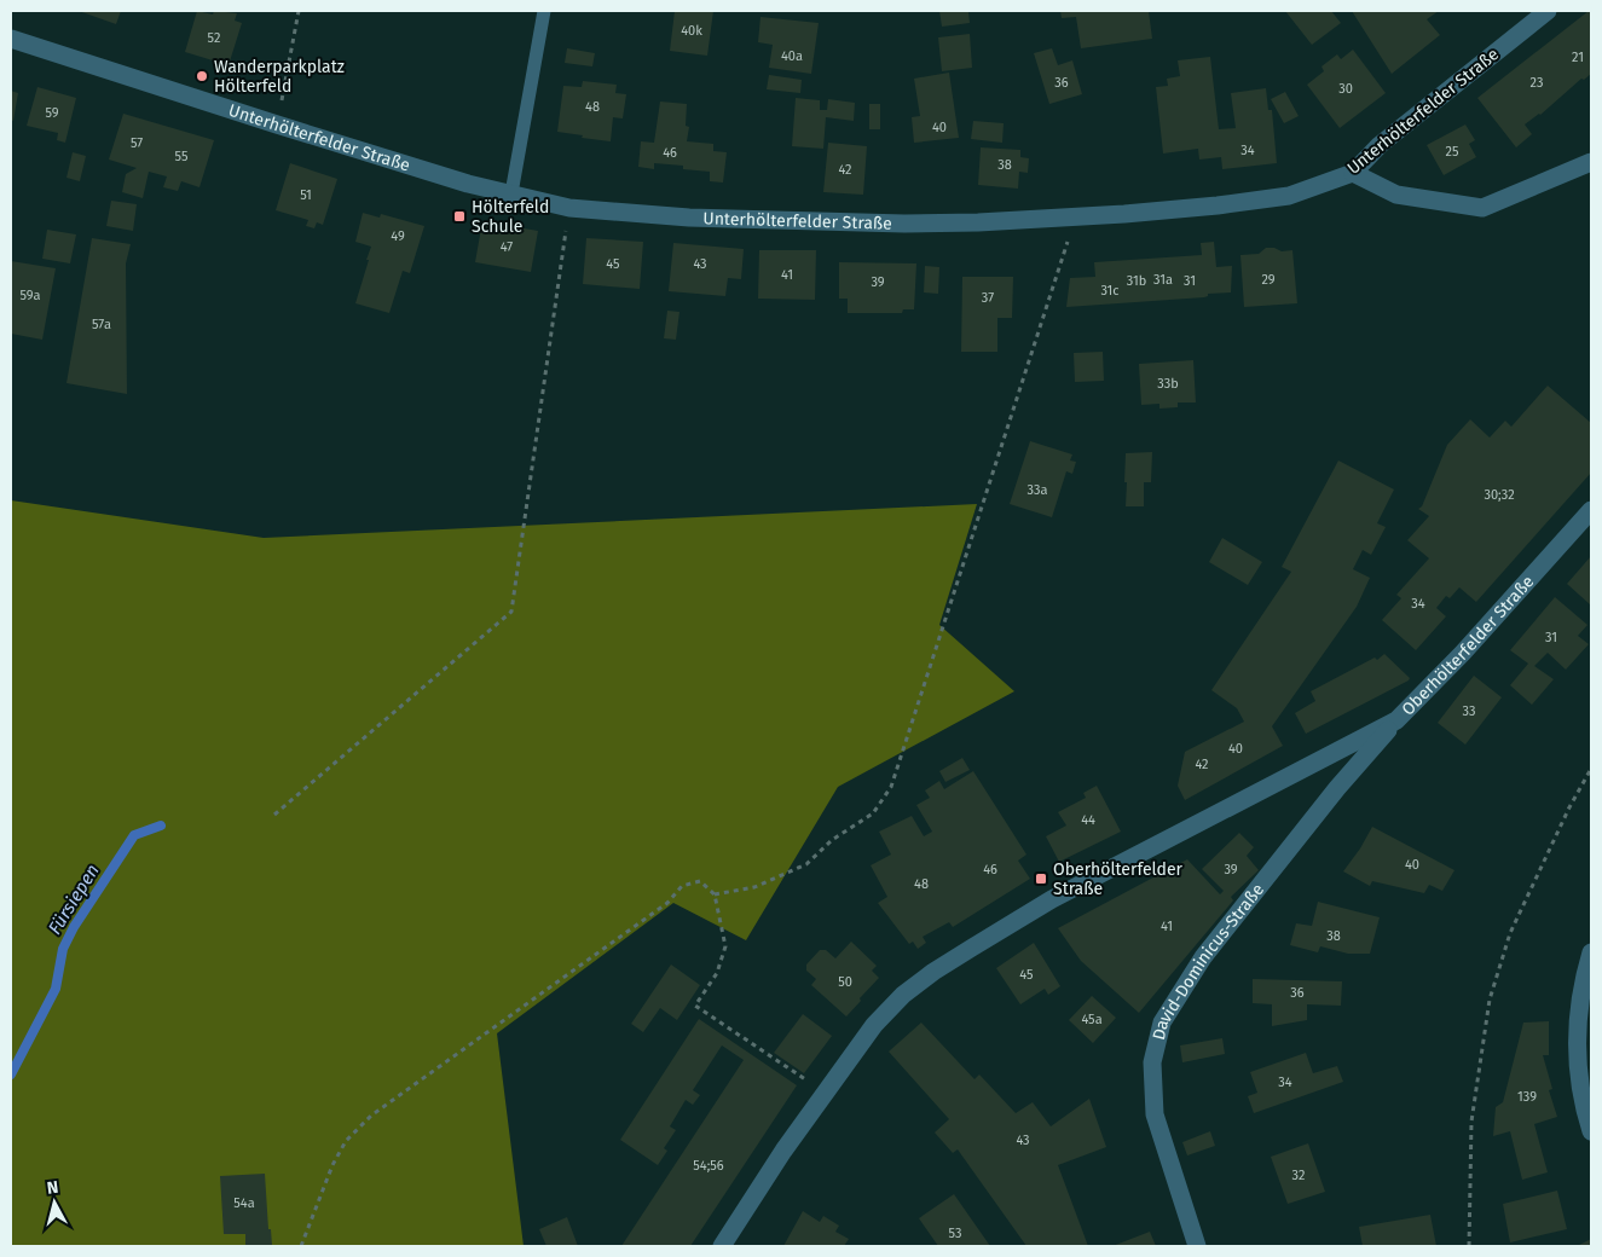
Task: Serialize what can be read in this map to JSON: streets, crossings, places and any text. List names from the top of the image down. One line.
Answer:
{"streets":{"street":["Unterhölterfelder Straße","Oberhölterfelder Straße","David-Dominicus-Straße"]},"crossings":[["Oberhölterfelder Straße","David-Dominicus-Straße"]],"water":["Fürsiepen"],"places":{"other":["Wanderparkplatz Hölterfeld"],"transit":["Hölterfeld Schule","Oberhölterfelder Straße"]},"house_numbers":["40k","52","40a","21","36","23","30","48","59","40","57","34","25","46","55","38","42","51","49","47","45","43","41","31a","29","31b","31","39","31c","59a","37","57a","33b","33a","30;32","34","31","33","40","42","44","40","46","39","48","41","38","45","50","36","45a","34","139","43","54;56","32","54a","53"],"north":"top"}
